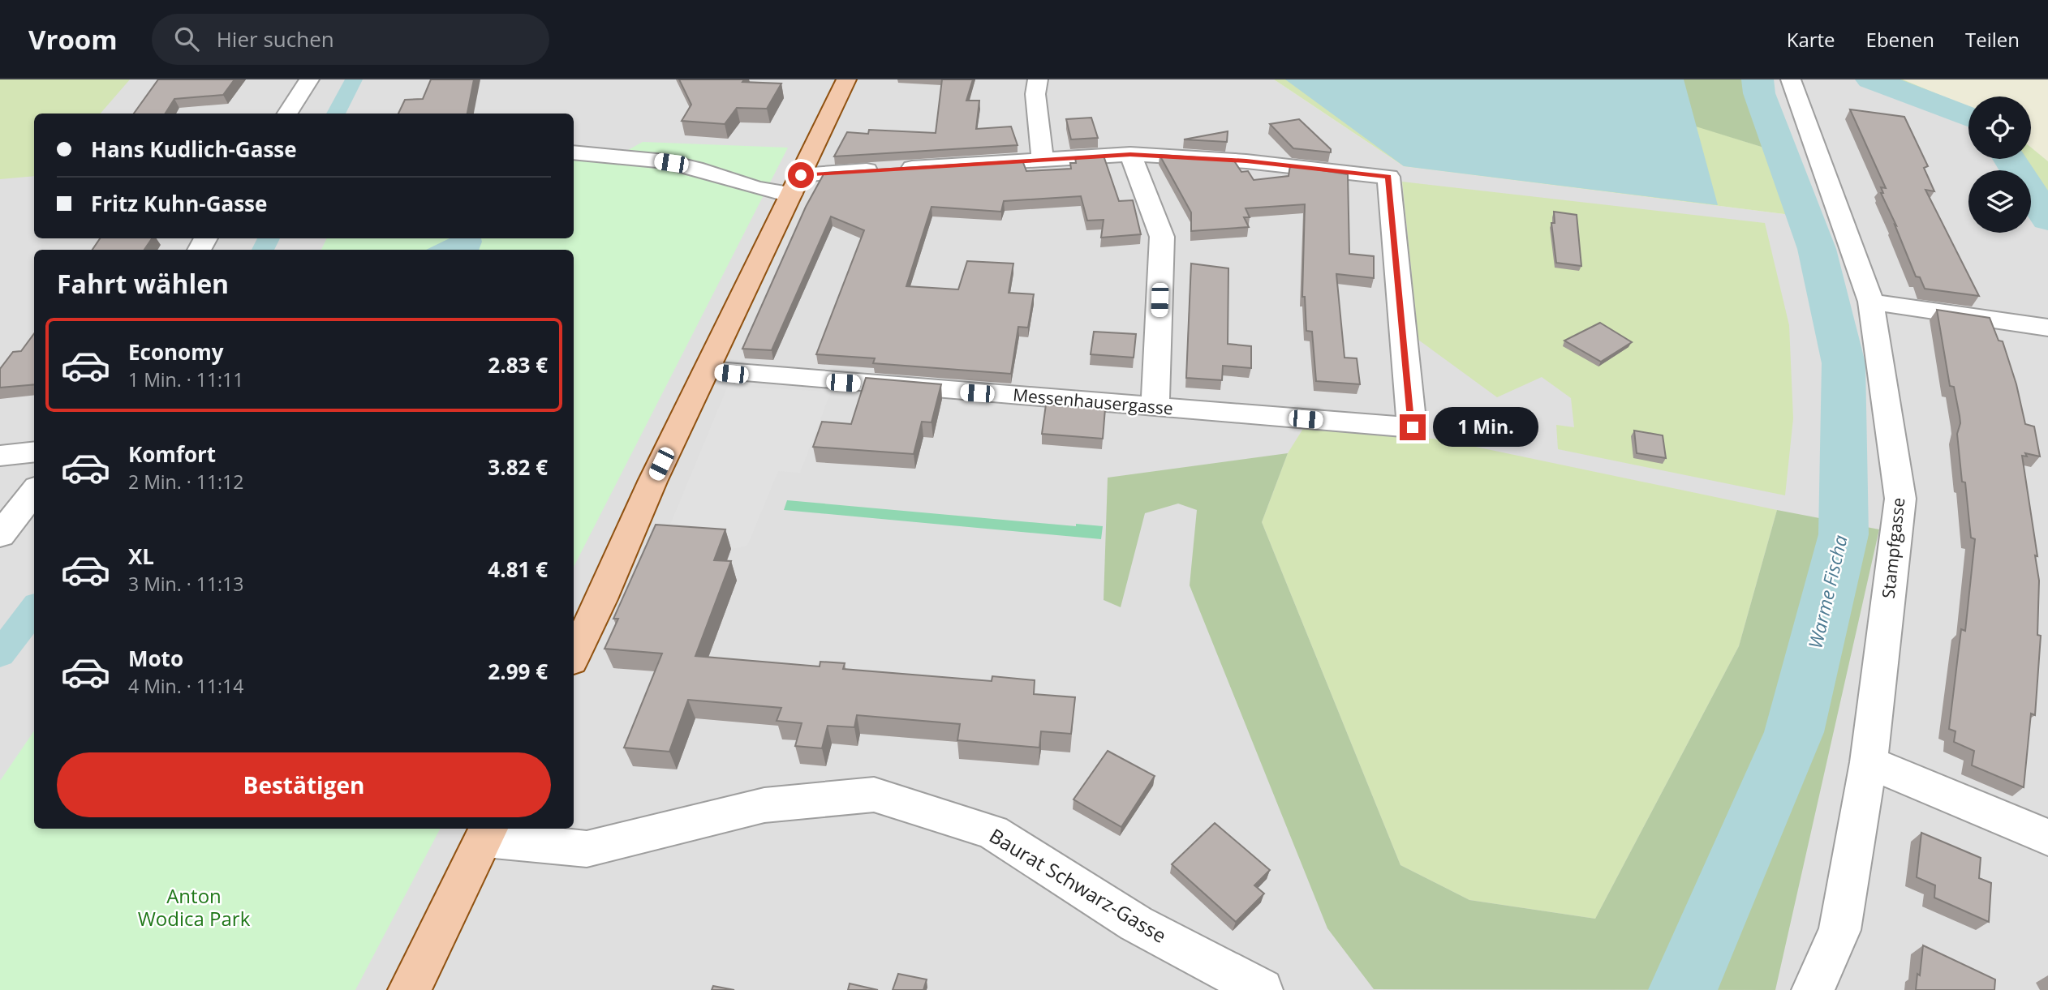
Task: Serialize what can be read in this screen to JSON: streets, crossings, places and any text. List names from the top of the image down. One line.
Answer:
{"streets":{"street":["Messenhausergasse","Stampfgasse","Baurat Schwarz-Gasse"]},"water":["Warme Fischa"],"parks":["Anton Wodica Park"],"page":{"header":"Vroom","search":"Hier suchen","nav":["Karte","Ebenen","Teilen"],"banner":["Hans Kudlich-Gasse","Fritz Kuhn-Gasse"],"heading":"Fahrt wählen","list":[{"name":"Economy","note":"1 Min. · 11:11","value":"2.83 €"},{"name":"Komfort","note":"2 Min. · 11:12","value":"3.82 €"},{"name":"XL","note":"3 Min. · 11:13","value":"4.81 €"},{"name":"Moto","note":"4 Min. · 11:14","value":"2.99 €"}],"bubble":"1 Min.","buttons":"Bestätigen"}}
